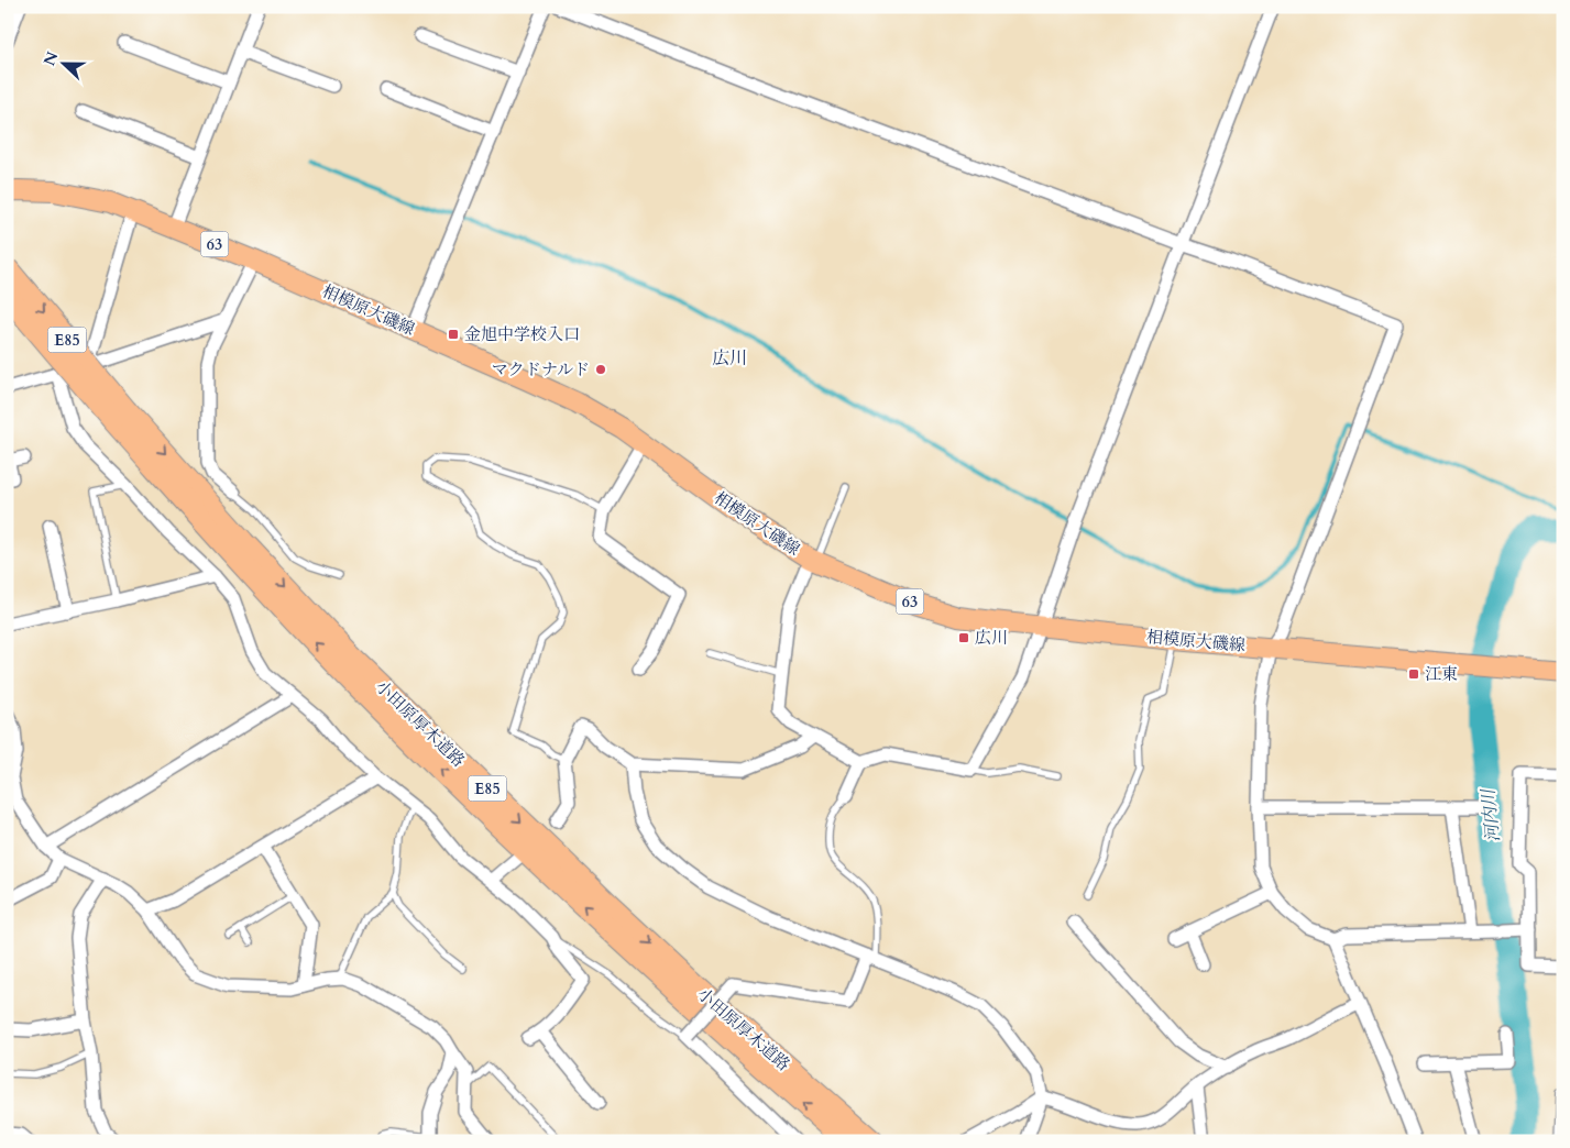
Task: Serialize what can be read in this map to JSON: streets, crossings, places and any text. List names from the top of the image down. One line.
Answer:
{"streets":{"highway":["E85","小田原厚木道路"],"main road":["63","相模原大磯線"]},"districts":["広川"],"water":["河内川"],"places":{"transit":["金旭中学校入口","広川","江東"],"other":["マクドナルド"]},"north":"left"}
